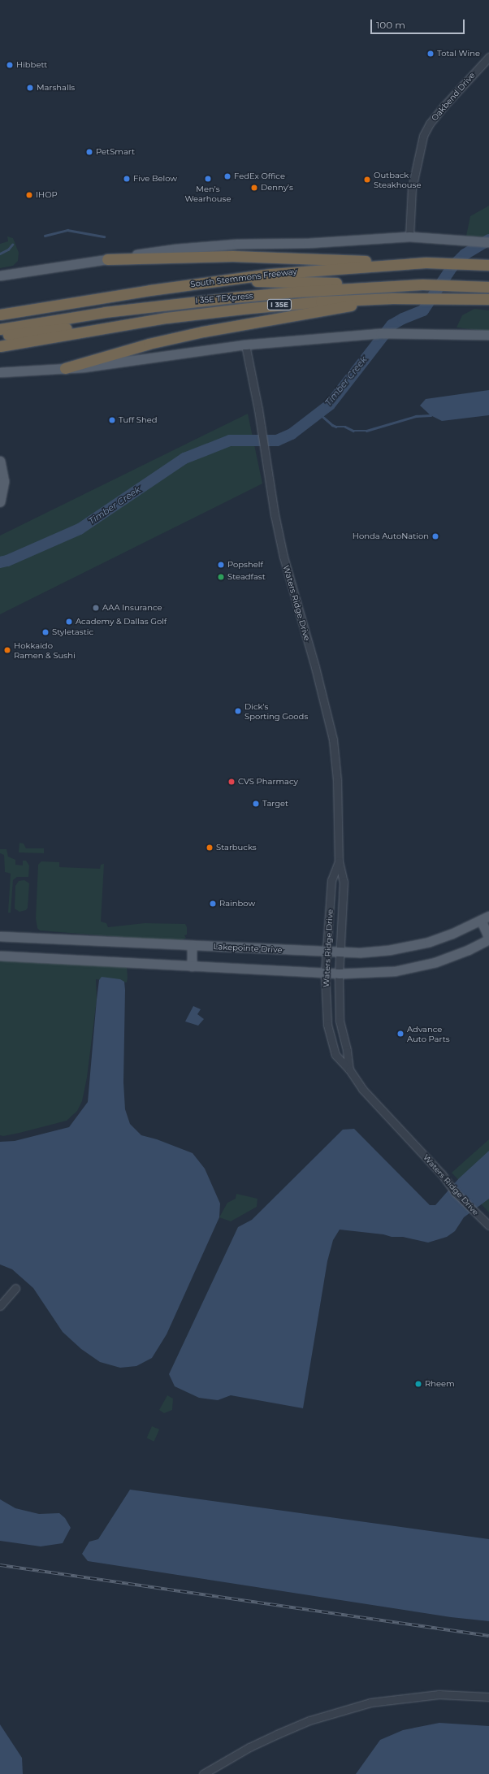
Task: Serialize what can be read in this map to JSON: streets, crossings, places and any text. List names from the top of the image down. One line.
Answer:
{"streets":{"highway":["South Stemmons Freeway","I 35E TEXpress","I 35E"],"main road":["Lakepointe Drive"],"street":["Oakbend Drive","Waters Ridge Drive"]},"crossings":[["Waters Ridge Drive","Lakepointe Drive"]],"water":["Timber Creek"],"places":["Total Wine","Hibbett","Marshalls","PetSmart","FedEx Office","Five Below","Men's Wearhouse","Outback Steakhouse","Denny's","IHOP","Tuff Shed","Honda AutoNation","Popshelf","Steadfast","AAA Insurance","Academy & Dallas Golf","Styletastic","Hokkaido Ramen & Sushi","Dick's Sporting Goods","CVS Pharmacy","Target","Starbucks","Rainbow","Advance Auto Parts","Rheem"],"scale_bar":"100 m"}
